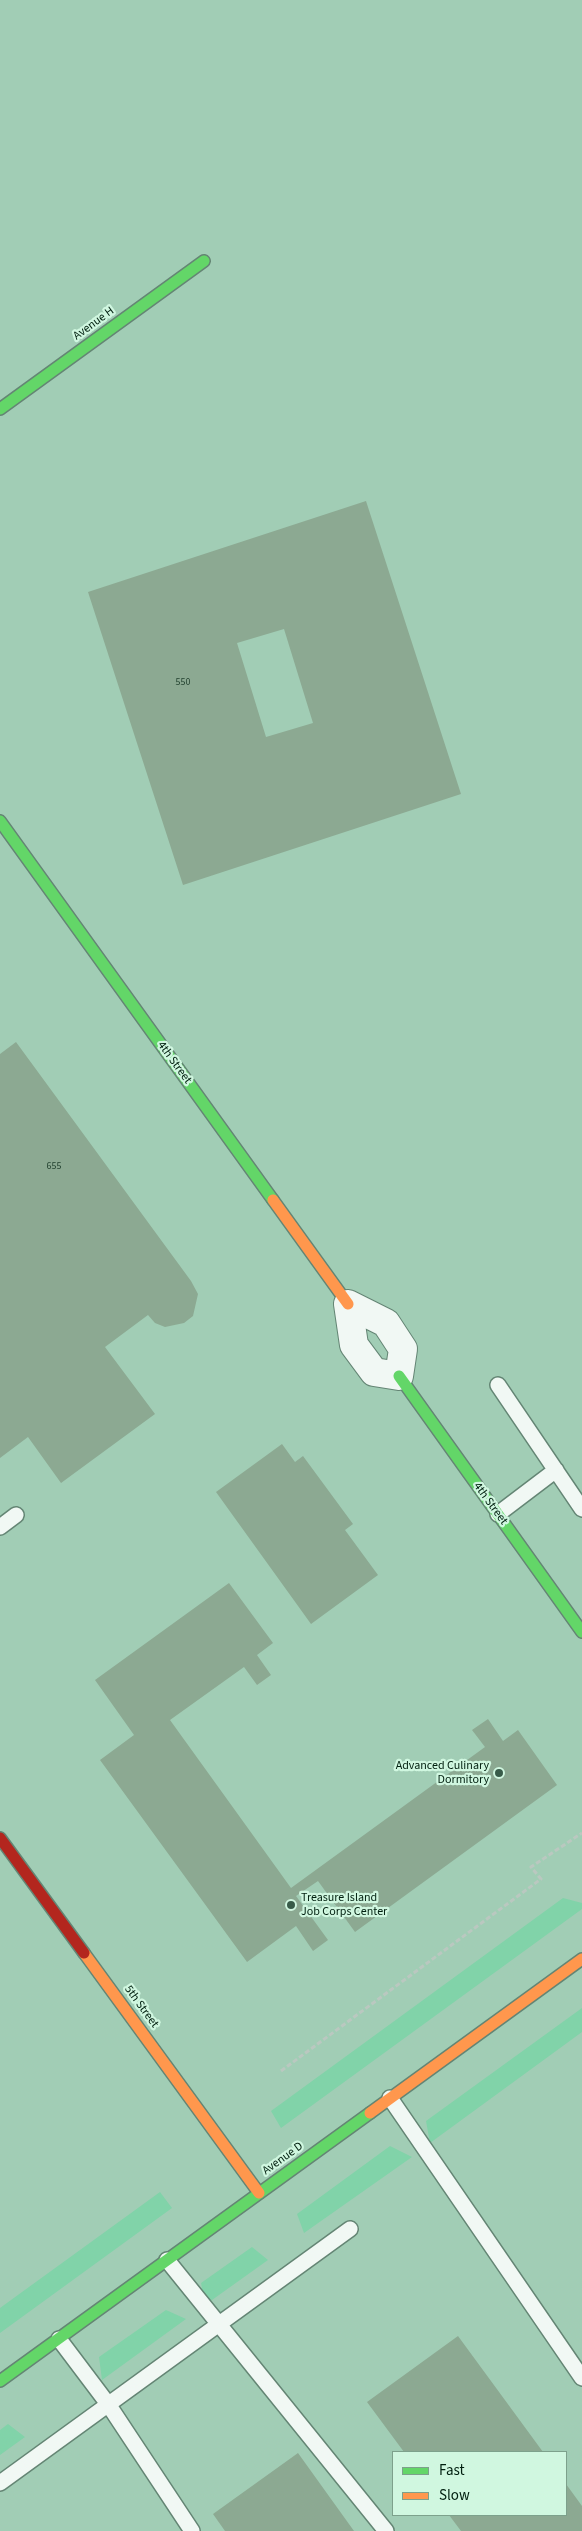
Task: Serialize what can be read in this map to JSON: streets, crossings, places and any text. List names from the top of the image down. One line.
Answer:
{"streets":{"street":["Avenue H","4th Street","5th Street","Avenue D"]},"crossings":[["5th Street","Avenue D"]],"places":["Advanced Culinary Dormitory","Treasure Island Job Corps Center"],"house_numbers":["550","655"],"legend":["Fast","Slow"]}
